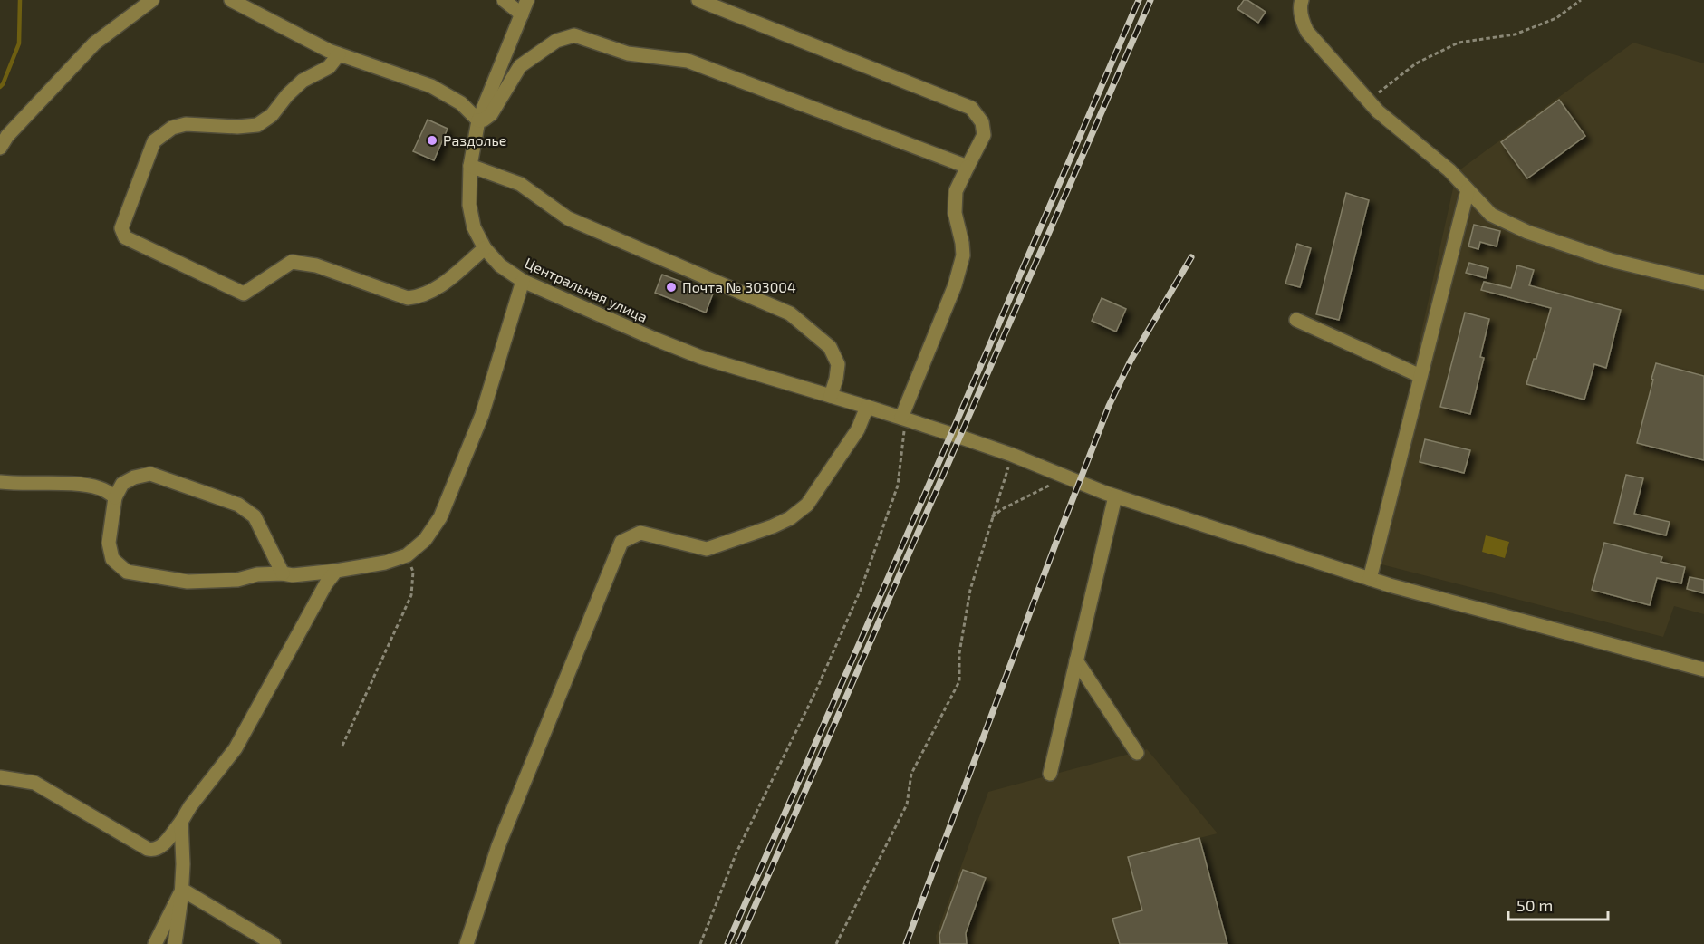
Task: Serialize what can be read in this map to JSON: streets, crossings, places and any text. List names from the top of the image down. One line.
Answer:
{"streets":{"street":["Центральная улица"]},"places":["Раздолье","Почта № 303004"],"scale_bar":"50 m"}
